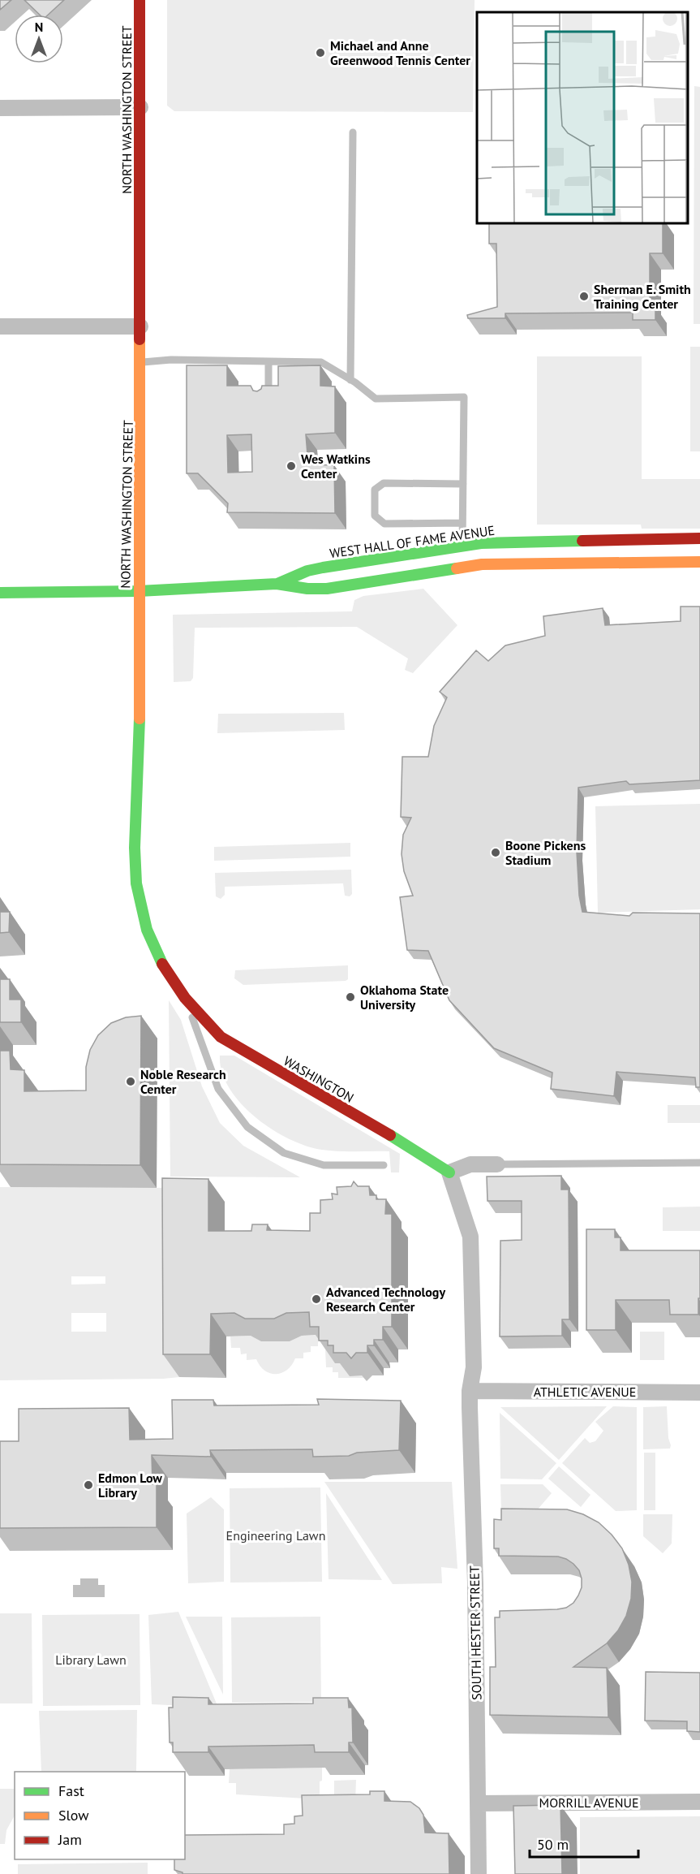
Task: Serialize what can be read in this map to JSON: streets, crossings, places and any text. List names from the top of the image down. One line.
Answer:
{"streets":{"main road":["NORTH WASHINGTON STREET","WEST HALL OF FAME AVENUE","WASHINGTON"],"street":["ATHLETIC AVENUE","SOUTH HESTER STREET","MORRILL AVENUE"]},"crossings":[["NORTH WASHINGTON STREET","WEST HALL OF FAME AVENUE"],["NORTH WASHINGTON STREET","WASHINGTON"],["WASHINGTON","SOUTH HESTER STREET"],["ATHLETIC AVENUE","SOUTH HESTER STREET"],["SOUTH HESTER STREET","MORRILL AVENUE"]],"parks":["Engineering Lawn","Library Lawn"],"places":["Michael and Anne Greenwood Tennis Center","Sherman E. Smith Training Center","Wes Watkins Center","Boone Pickens Stadium","Oklahoma State University","Noble Research Center","Advanced Technology Research Center","Edmon Low Library"],"legend":["Fast","Slow","Jam"],"scale_bar":"50 m","north":"top"}
